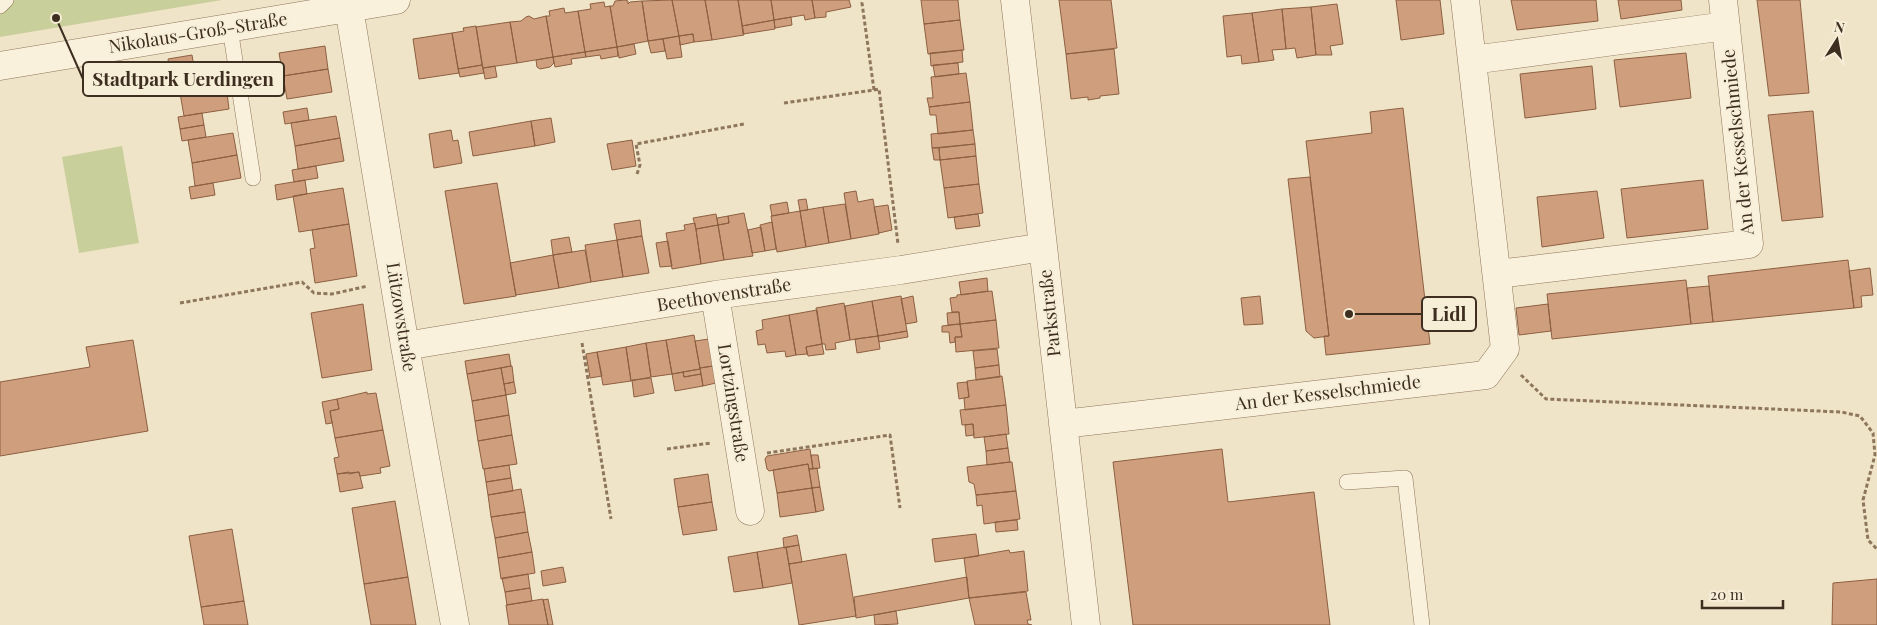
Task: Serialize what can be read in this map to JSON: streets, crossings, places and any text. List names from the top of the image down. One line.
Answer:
{"streets":{"street":["Nikolaus-Groß-Straße","An der Kesselschmiede","Beethovenstraße","Parkstraße","Lützowstraße","Lortzingstraße"]},"crossings":[["Nikolaus-Groß-Straße","Lützowstraße"],["An der Kesselschmiede","Parkstraße"],["Beethovenstraße","Parkstraße"],["Beethovenstraße","Lützowstraße"],["Beethovenstraße","Lortzingstraße"]],"places":["Stadtpark Uerdingen","Lidl"],"scale_bar":"20 m","north":"top"}
